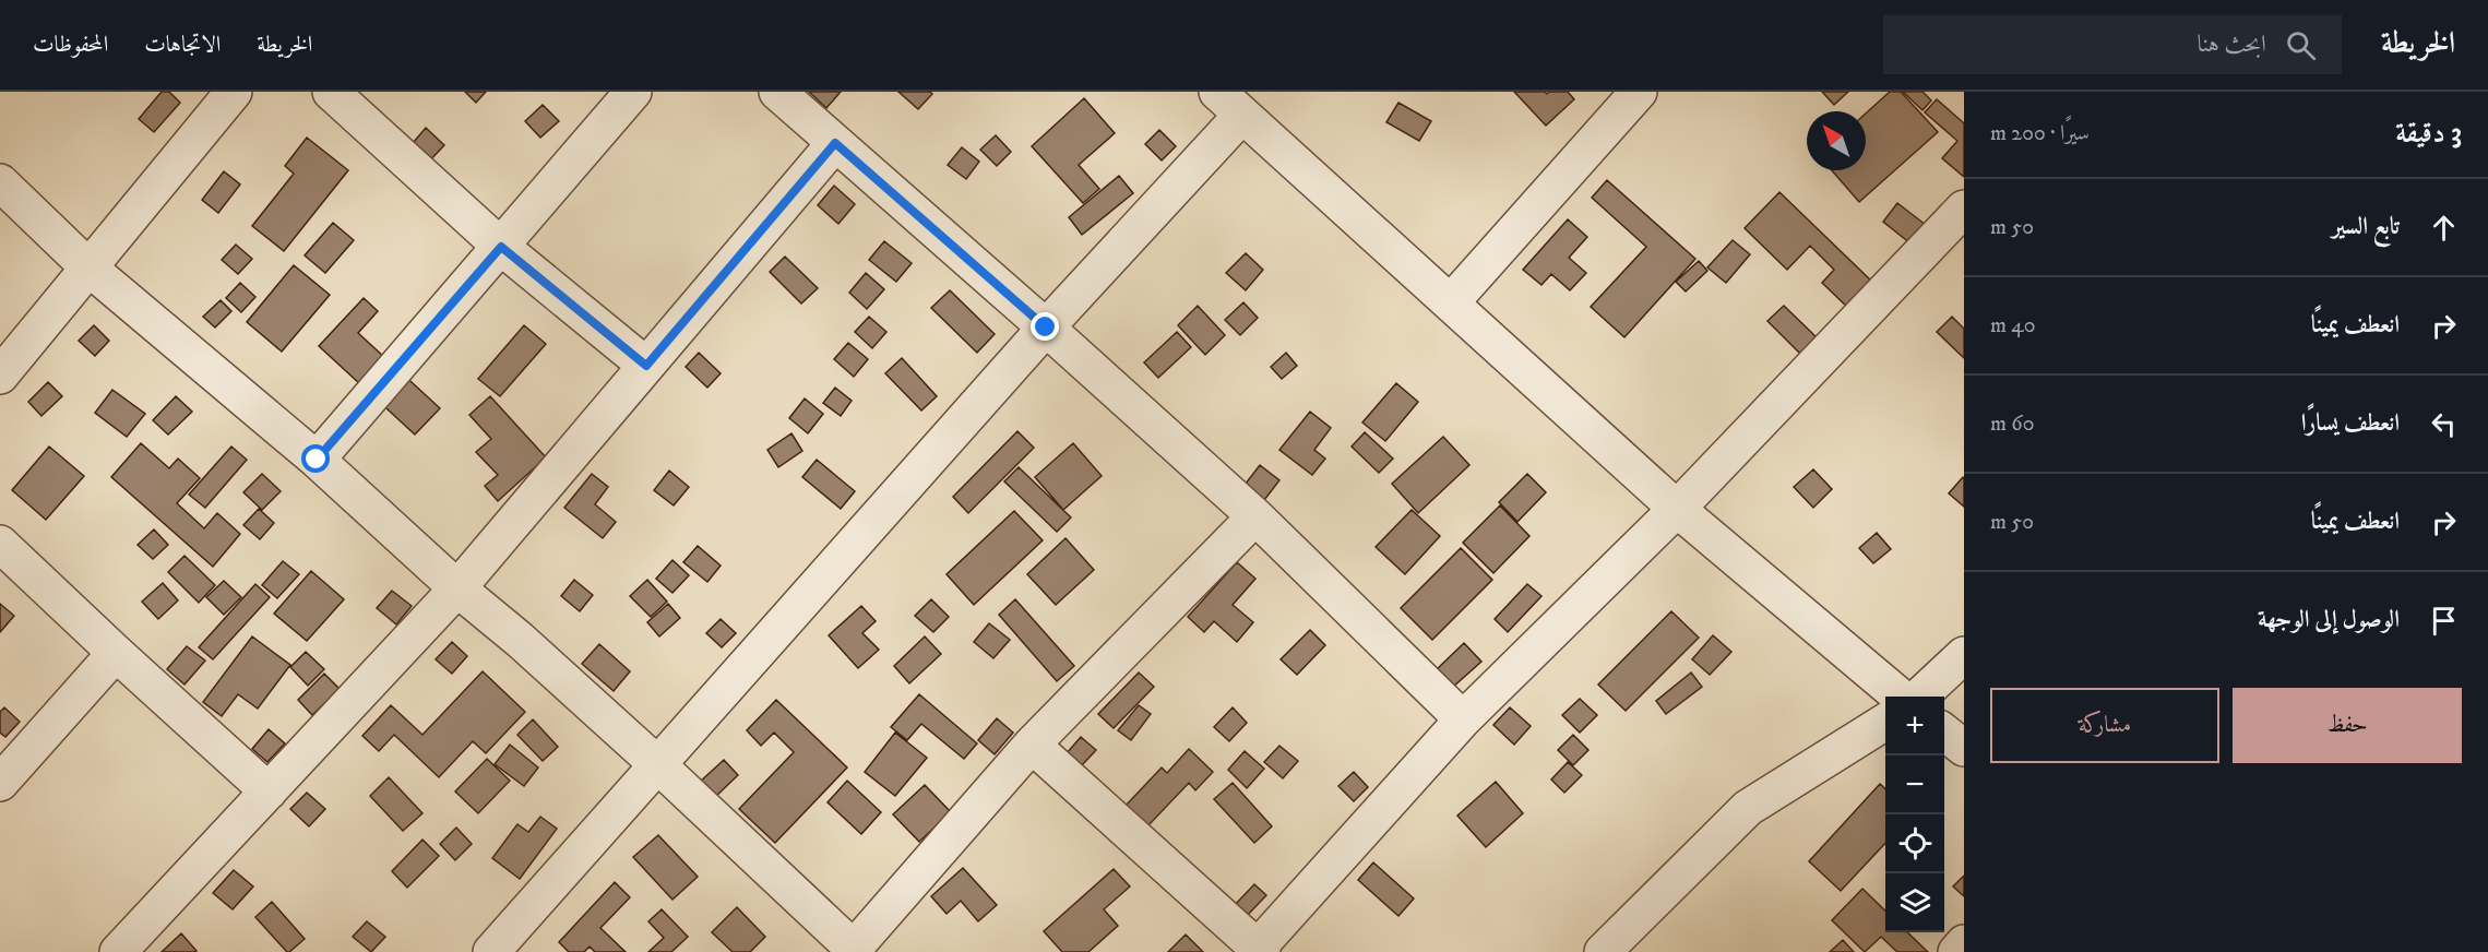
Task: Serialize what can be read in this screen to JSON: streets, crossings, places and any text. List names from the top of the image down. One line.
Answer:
{"north":"top left","page":{"header":"الخريطة","search":"ابحث هنا","nav":["الخريطة","الاتجاهات","المحفوظات"],"heading":["3 دقيقة","سيرًا · 200 m"],"list":[["تابع السير","50 m"],["انعطف يمينًا","40 m"],["انعطف يسارًا","60 m"],["انعطف يمينًا","50 m"],"الوصول إلى الوجهة"],"buttons":["حفظ","مشاركة"],"map_buttons":["+","−"]}}
